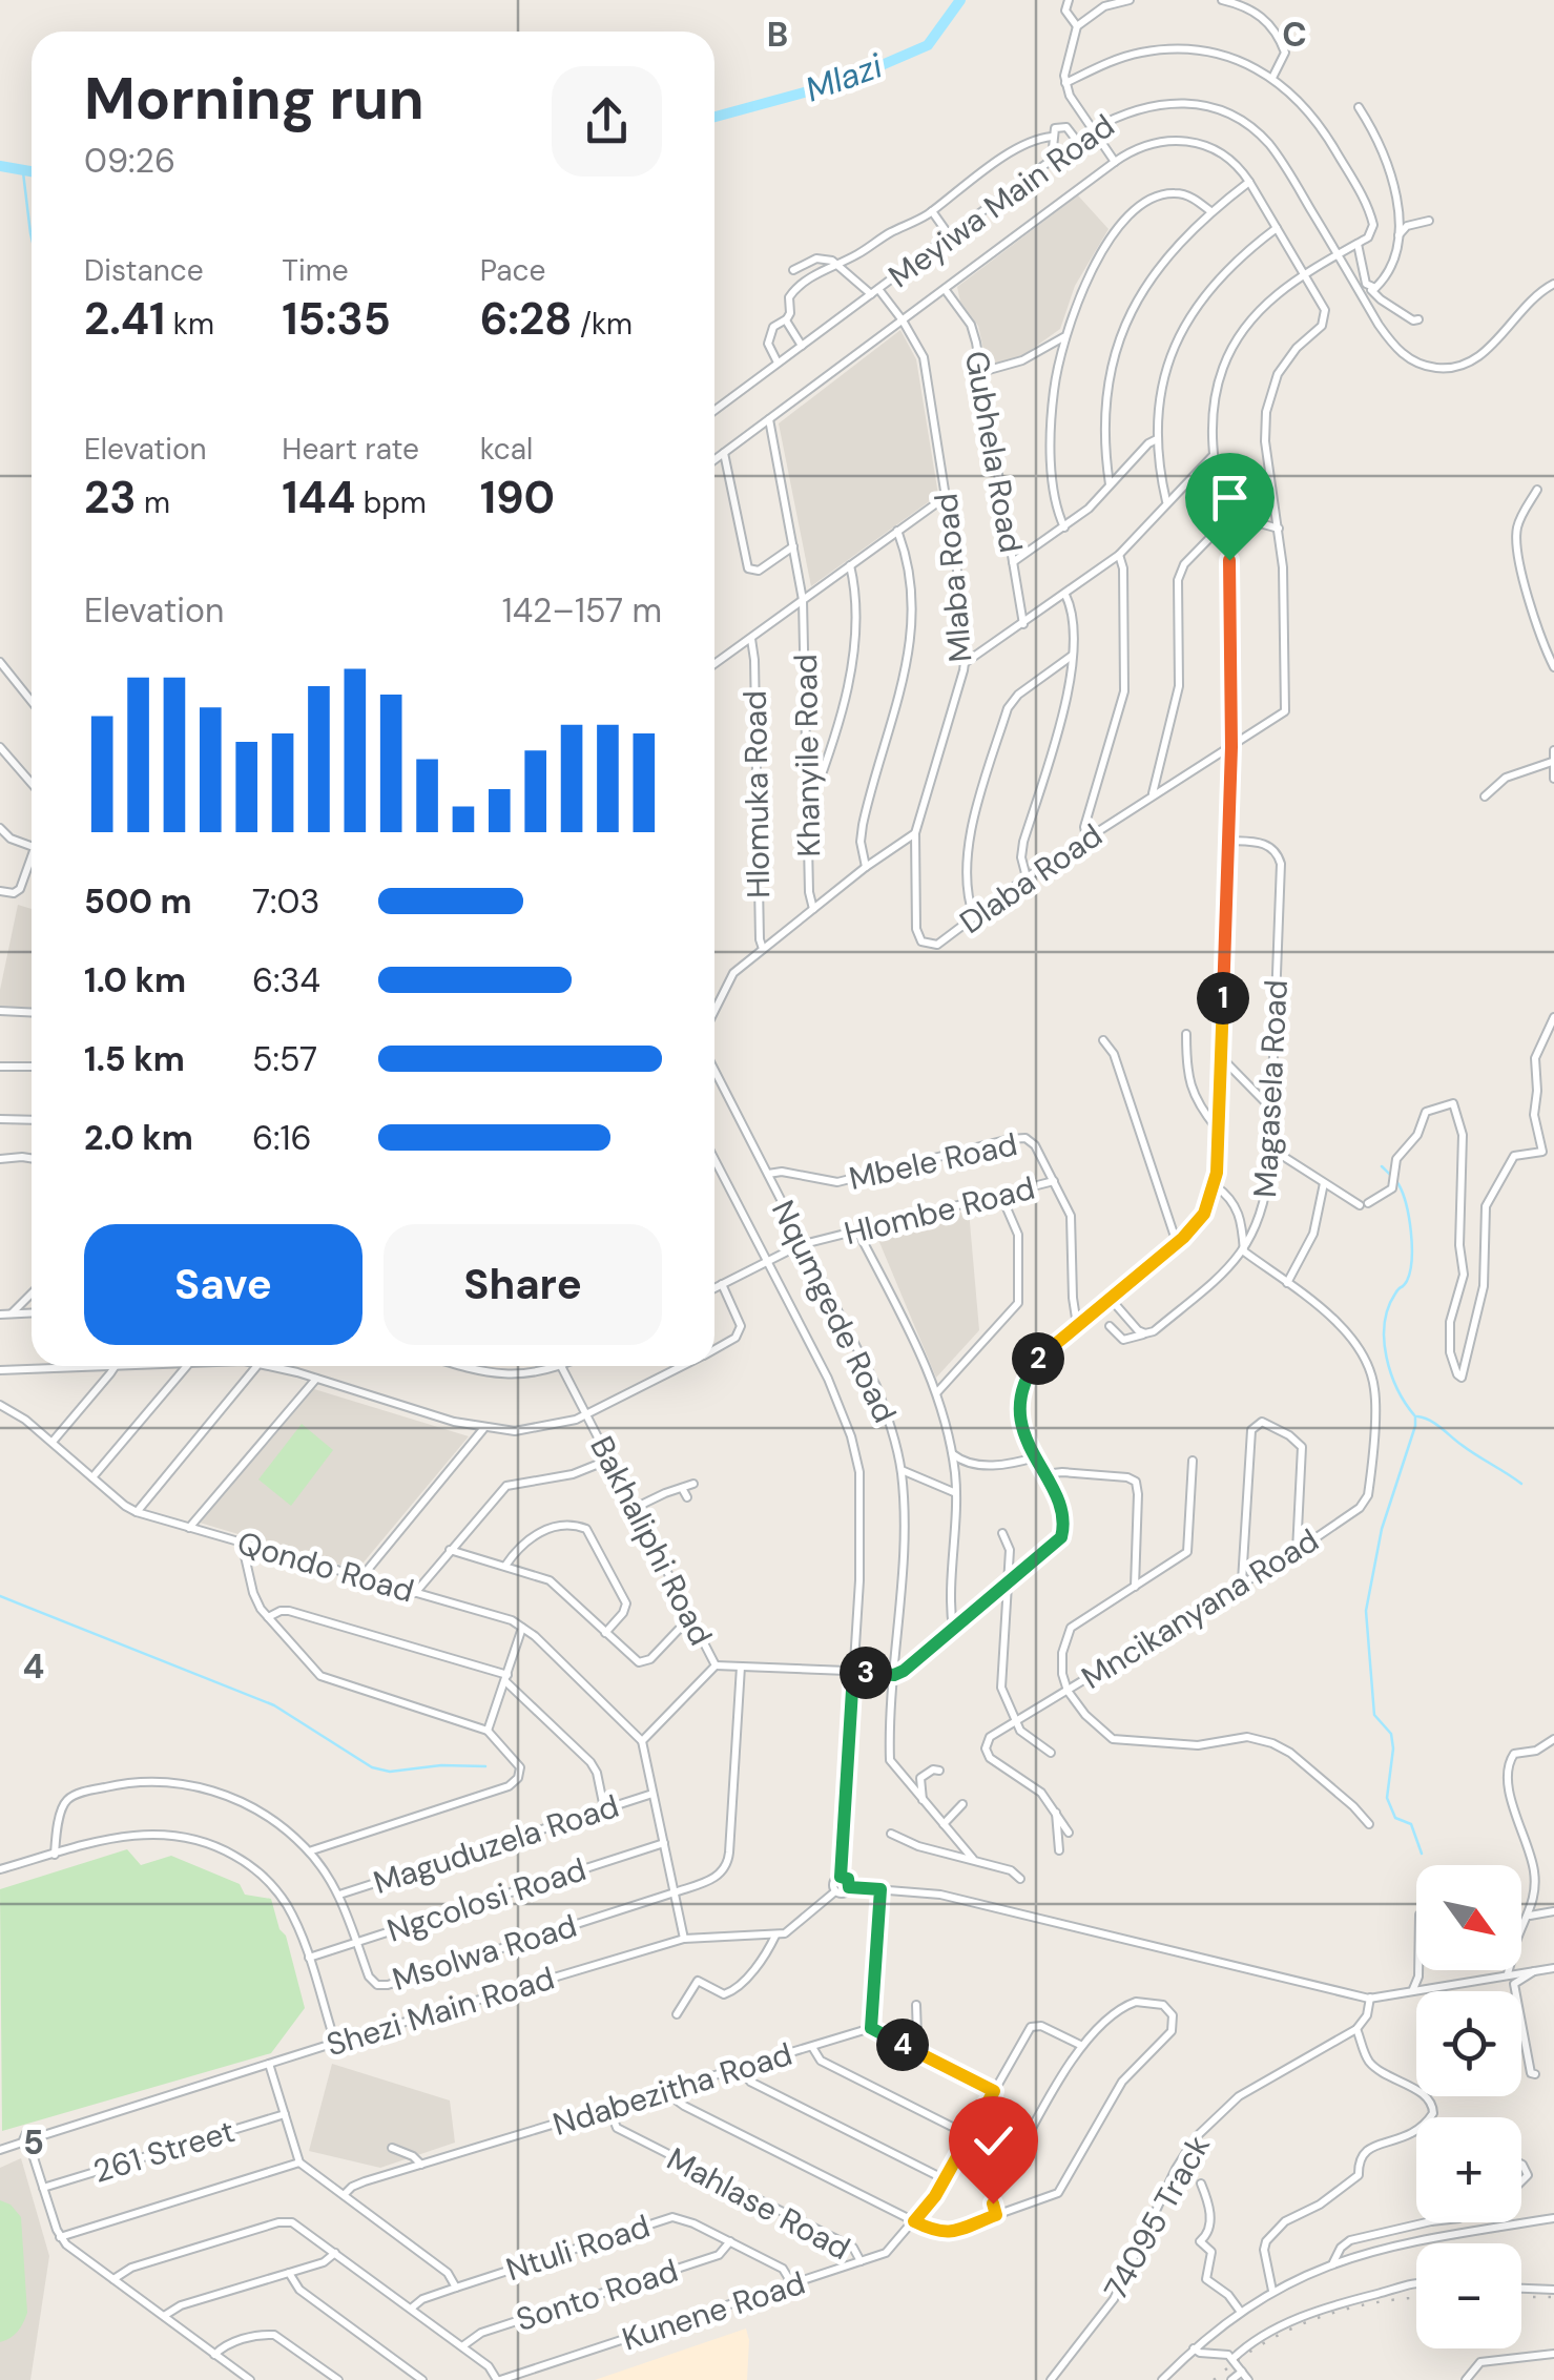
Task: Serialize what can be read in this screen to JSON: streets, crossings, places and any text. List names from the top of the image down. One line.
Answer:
{"streets":{"street":["Meyiwa Main Road","Gubhela Road","Mlaba Road","Khanyile Road","Hlomuka Road","Dlaba Road","Magasela Road","Mbele Road","Hlombe Road","Nqumgede Road","Bakhaliphi Road","Qondo Road","Mncikanyana Road","Maguduzela Road","Ngcolosi Road","Msolwa Road","Shezi Main Road","Ndabezitha Road","261 Street","Mahlase Road","74095 Track","Ntuli Road","Sonto Road","Kunene Road"]},"crossings":[["Meyiwa Main Road","Mlaba Road"],["Mlaba Road","Dlaba Road"],["Magasela Road","Mncikanyana Road"],["Mbele Road","Hlombe Road"],["Mbele Road","Nqumgede Road"],["Hlombe Road","Nqumgede Road"],["Bakhaliphi Road","Qondo Road"],["Maguduzela Road","Msolwa Road"],["Ngcolosi Road","Msolwa Road"],["Ndabezitha Road","Mahlase Road"],["Mahlase Road","Kunene Road"],["Ntuli Road","Sonto Road"],["Ntuli Road","Kunene Road"]],"water":["Mlazi"],"north":"bottom right","page":{"heading":["Morning run","09:26"],"stats":[["Distance","2.41 km"],["Time","15:35"],["Pace","6:28 /km"],["Elevation","23 m"],["Heart rate","144 bpm"],["kcal","190"]],"chart":["Elevation","142–157 m"],"list":[{"name":"500 m","note":"7:03"},{"name":"1.0 km","note":"6:34"},{"name":"1.5 km","note":"5:57"},{"name":"2.0 km","note":"6:16"}],"pins":["1","2","3","4"],"buttons":["Save","Share"],"map_buttons":["+","−"]},"grid":{"columns":["B","C"],"rows":["4","5"]}}
